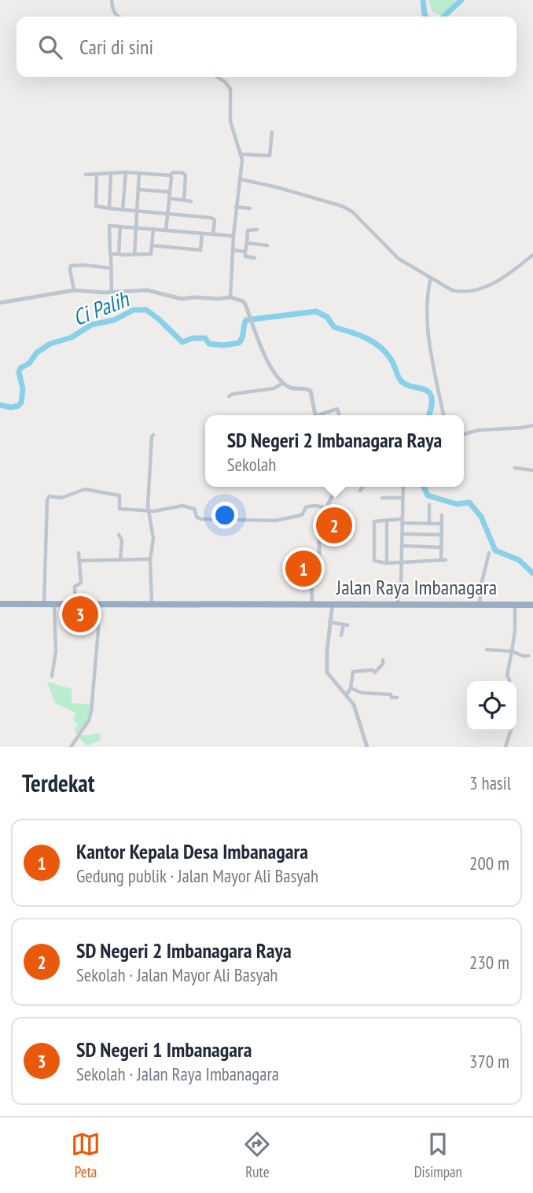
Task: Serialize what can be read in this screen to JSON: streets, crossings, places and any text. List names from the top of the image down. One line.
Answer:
{"streets":{"highway":["Jalan Raya Imbanagara"]},"water":["Ci Palih"],"page":{"search":"Cari di sini","popup":["SD Negeri 2 Imbanagara Raya","Sekolah"],"pins":["2","1","3"],"heading":["Terdekat","3 hasil"],"list":[{"mark":"1","name":"Kantor Kepala Desa Imbanagara","note":"Gedung publik · Jalan Mayor Ali Basyah","value":"200 m"},{"mark":"2","name":"SD Negeri 2 Imbanagara Raya","note":"Sekolah · Jalan Mayor Ali Basyah","value":"230 m"},{"mark":"3","name":"SD Negeri 1 Imbanagara","note":"Sekolah · Jalan Raya Imbanagara","value":"370 m"}],"nav":["Peta","Rute","Disimpan"]}}
